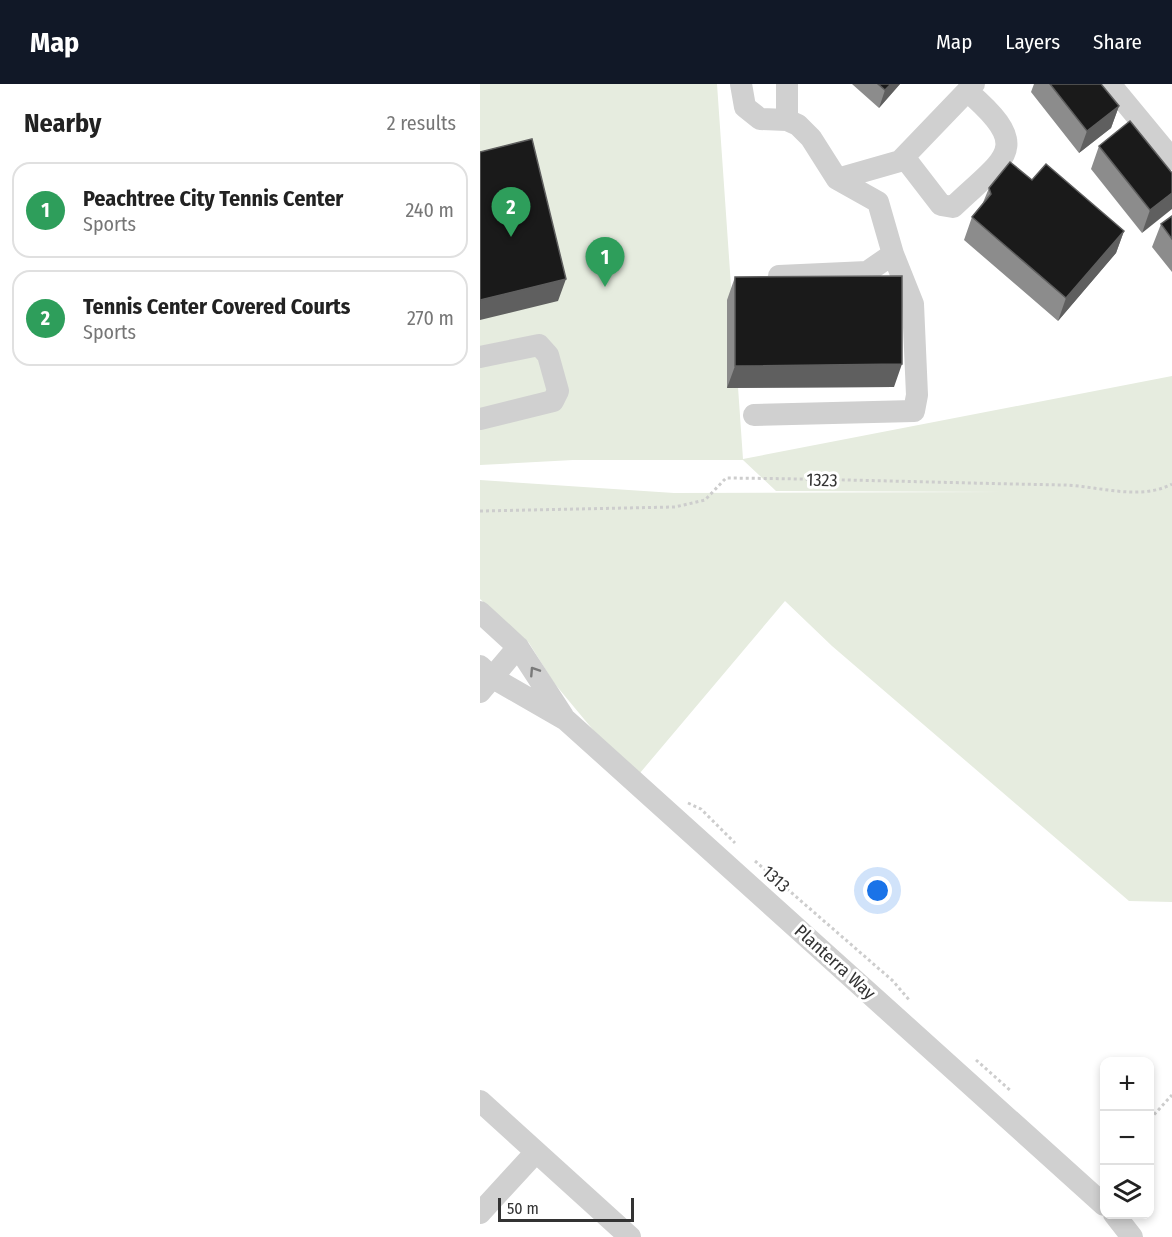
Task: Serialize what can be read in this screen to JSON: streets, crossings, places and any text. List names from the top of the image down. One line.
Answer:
{"streets":{"street":["Planterra Way"],"path":["1323","1313"]},"scale_bar":"50 m","page":{"header":"Map","nav":["Map","Layers","Share"],"heading":["Nearby","2 results"],"list":[{"mark":"1","name":"Peachtree City Tennis Center","note":"Sports","value":"240 m"},{"mark":"2","name":"Tennis Center Covered Courts","note":"Sports","value":"270 m"}],"pins":["2","1"],"map_buttons":["+","−"],"scale":"50 m"}}
